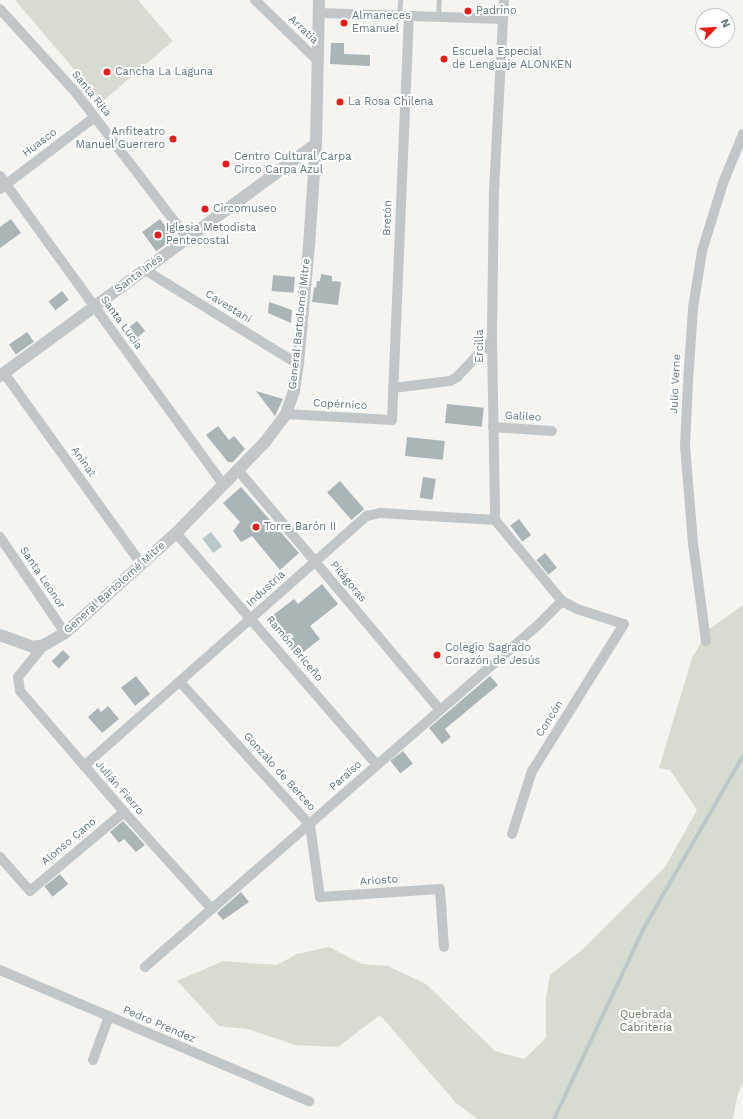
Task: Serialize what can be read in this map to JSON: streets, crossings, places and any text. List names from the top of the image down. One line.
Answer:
{"streets":{"street":["Arratia","Santa Rita","Huasco","Bretón","Santa Inés","Cavestani","Santa Lucía","General Bartolomé Mitre","Ercilla","Julio Verne","Copérnico","Galileo","Aninat","Santa Leonor","Pitágoras","Industria","Ramón Briceño","Concón","Gonzalo de Berceo","Paraíso","Julián Fierro","Alonso Cano","Ariosto","Pedro Prendez"]},"crossings":[["Arratia","General Bartolomé Mitre"],["Santa Rita","Huasco"],["Santa Rita","Santa Inés"],["Huasco","Santa Lucía"],["Bretón","Copérnico"],["Santa Inés","Cavestani"],["Santa Inés","Santa Lucía"],["Santa Inés","General Bartolomé Mitre"],["Santa Inés","Aninat"],["Cavestani","General Bartolomé Mitre"],["Santa Lucía","General Bartolomé Mitre"],["General Bartolomé Mitre","Copérnico"],["General Bartolomé Mitre","Aninat"],["General Bartolomé Mitre","Santa Leonor"],["General Bartolomé Mitre","Pitágoras"],["General Bartolomé Mitre","Ramón Briceño"],["General Bartolomé Mitre","Julián Fierro"],["Ercilla","Galileo"],["Ercilla","Industria"],["Pitágoras","Industria"],["Pitágoras","Paraíso"],["Industria","Ramón Briceño"],["Industria","Gonzalo de Berceo"],["Industria","Julián Fierro"],["Ramón Briceño","Paraíso"],["Concón","Paraíso"],["Gonzalo de Berceo","Paraíso"],["Gonzalo de Berceo","Ariosto"],["Paraíso","Julián Fierro"],["Julián Fierro","Alonso Cano"]],"parks":["Quebrada Cabritería"],"places":["Padrino","Almaneces Emanuel","Escuela Especial de Lenguaje ALONKEN","Cancha La Laguna","La Rosa Chilena","Anfiteatro Manuel Guerrero","Centro Cultural Carpa Circo Carpa Azul","Circomuseo","Iglesia Metodista Pentecostal","Torre Barón II","Colegio Sagrado Corazón de Jesús"],"north":"top right"}
